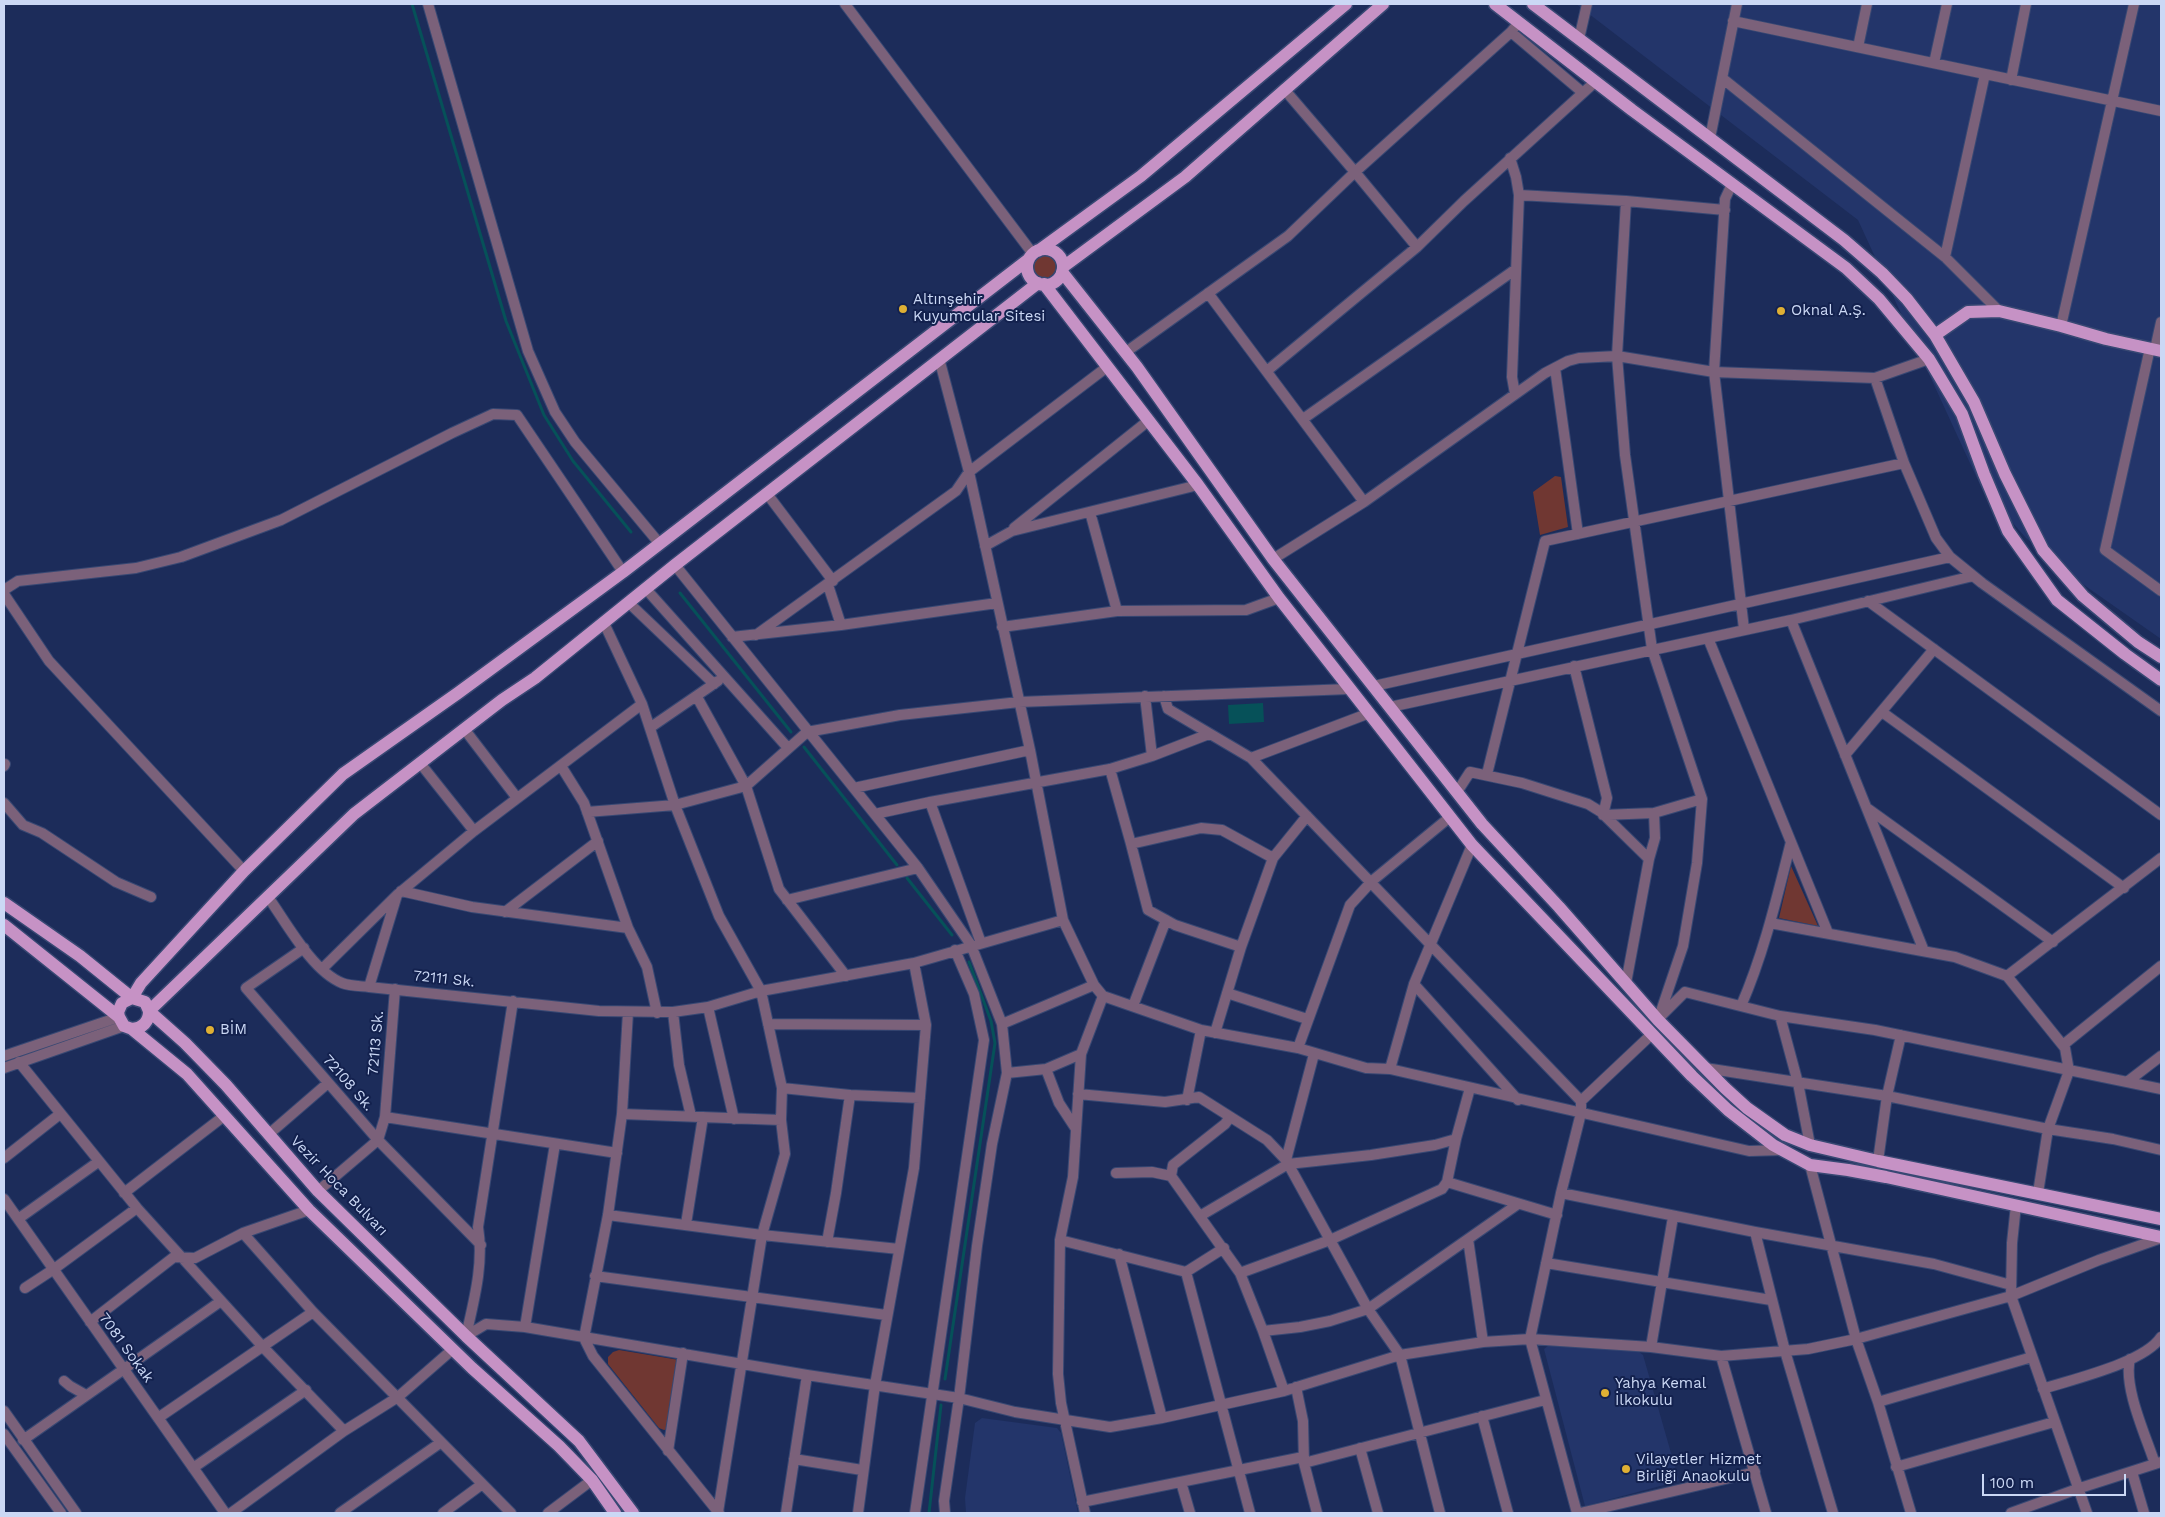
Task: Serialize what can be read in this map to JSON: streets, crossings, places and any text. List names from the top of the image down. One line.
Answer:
{"streets":{"main road":["Vezir Hoca Bulvarı"],"street":["72111 Sk.","72113 Sk.","72108 Sk.","7081 Sokak"]},"crossings":[["72111 Sk.","72113 Sk."],["72111 Sk.","72108 Sk."],["72113 Sk.","72108 Sk."]],"places":["Altınşehir Kuyumcular Sitesi","Oknal A.Ş.","BİM","Yahya Kemal İlkokulu","Vilayetler Hizmet Birliği Anaokulu"],"scale_bar":"100 m"}
